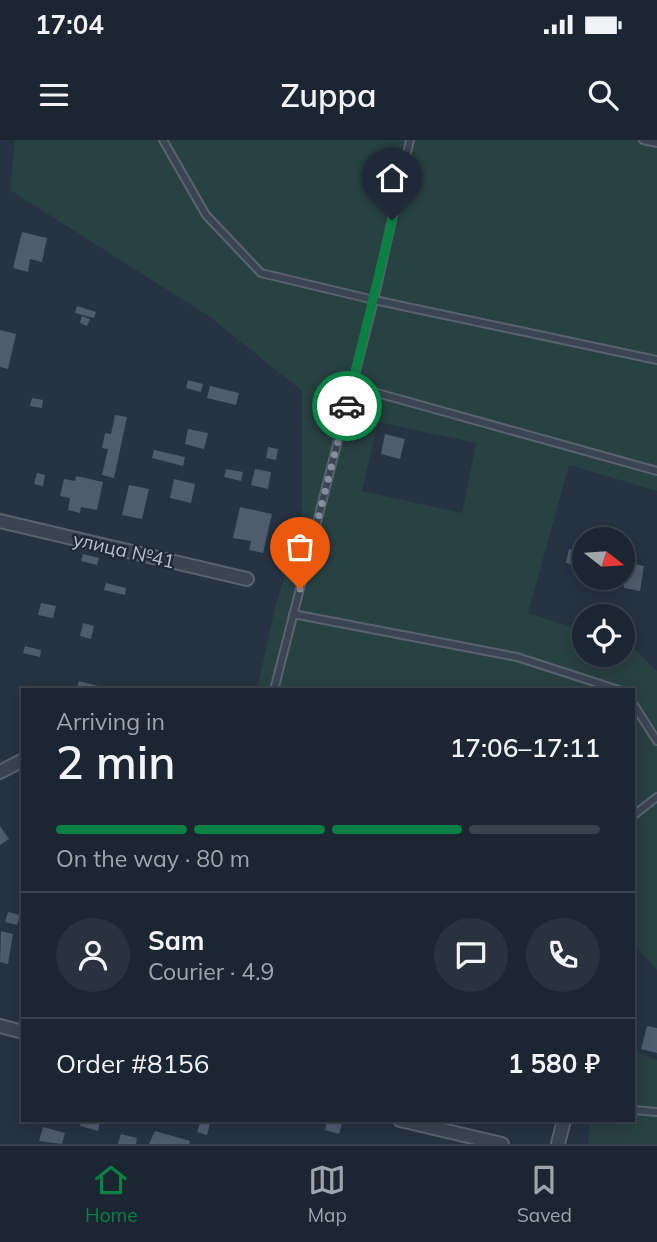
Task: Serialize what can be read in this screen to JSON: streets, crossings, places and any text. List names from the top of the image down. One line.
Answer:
{"streets":{"street":["улица №41"]},"north":"right","page":{"status":"17:04","header":"Zuppa","heading":["2 min","Arriving in","17:06–17:11"],"panel":["Sam","Courier · 4.9","Order #8156","1 580 ₽"],"bar":"On the way · 80 m","tabs":["Home","Map","Saved"]}}
